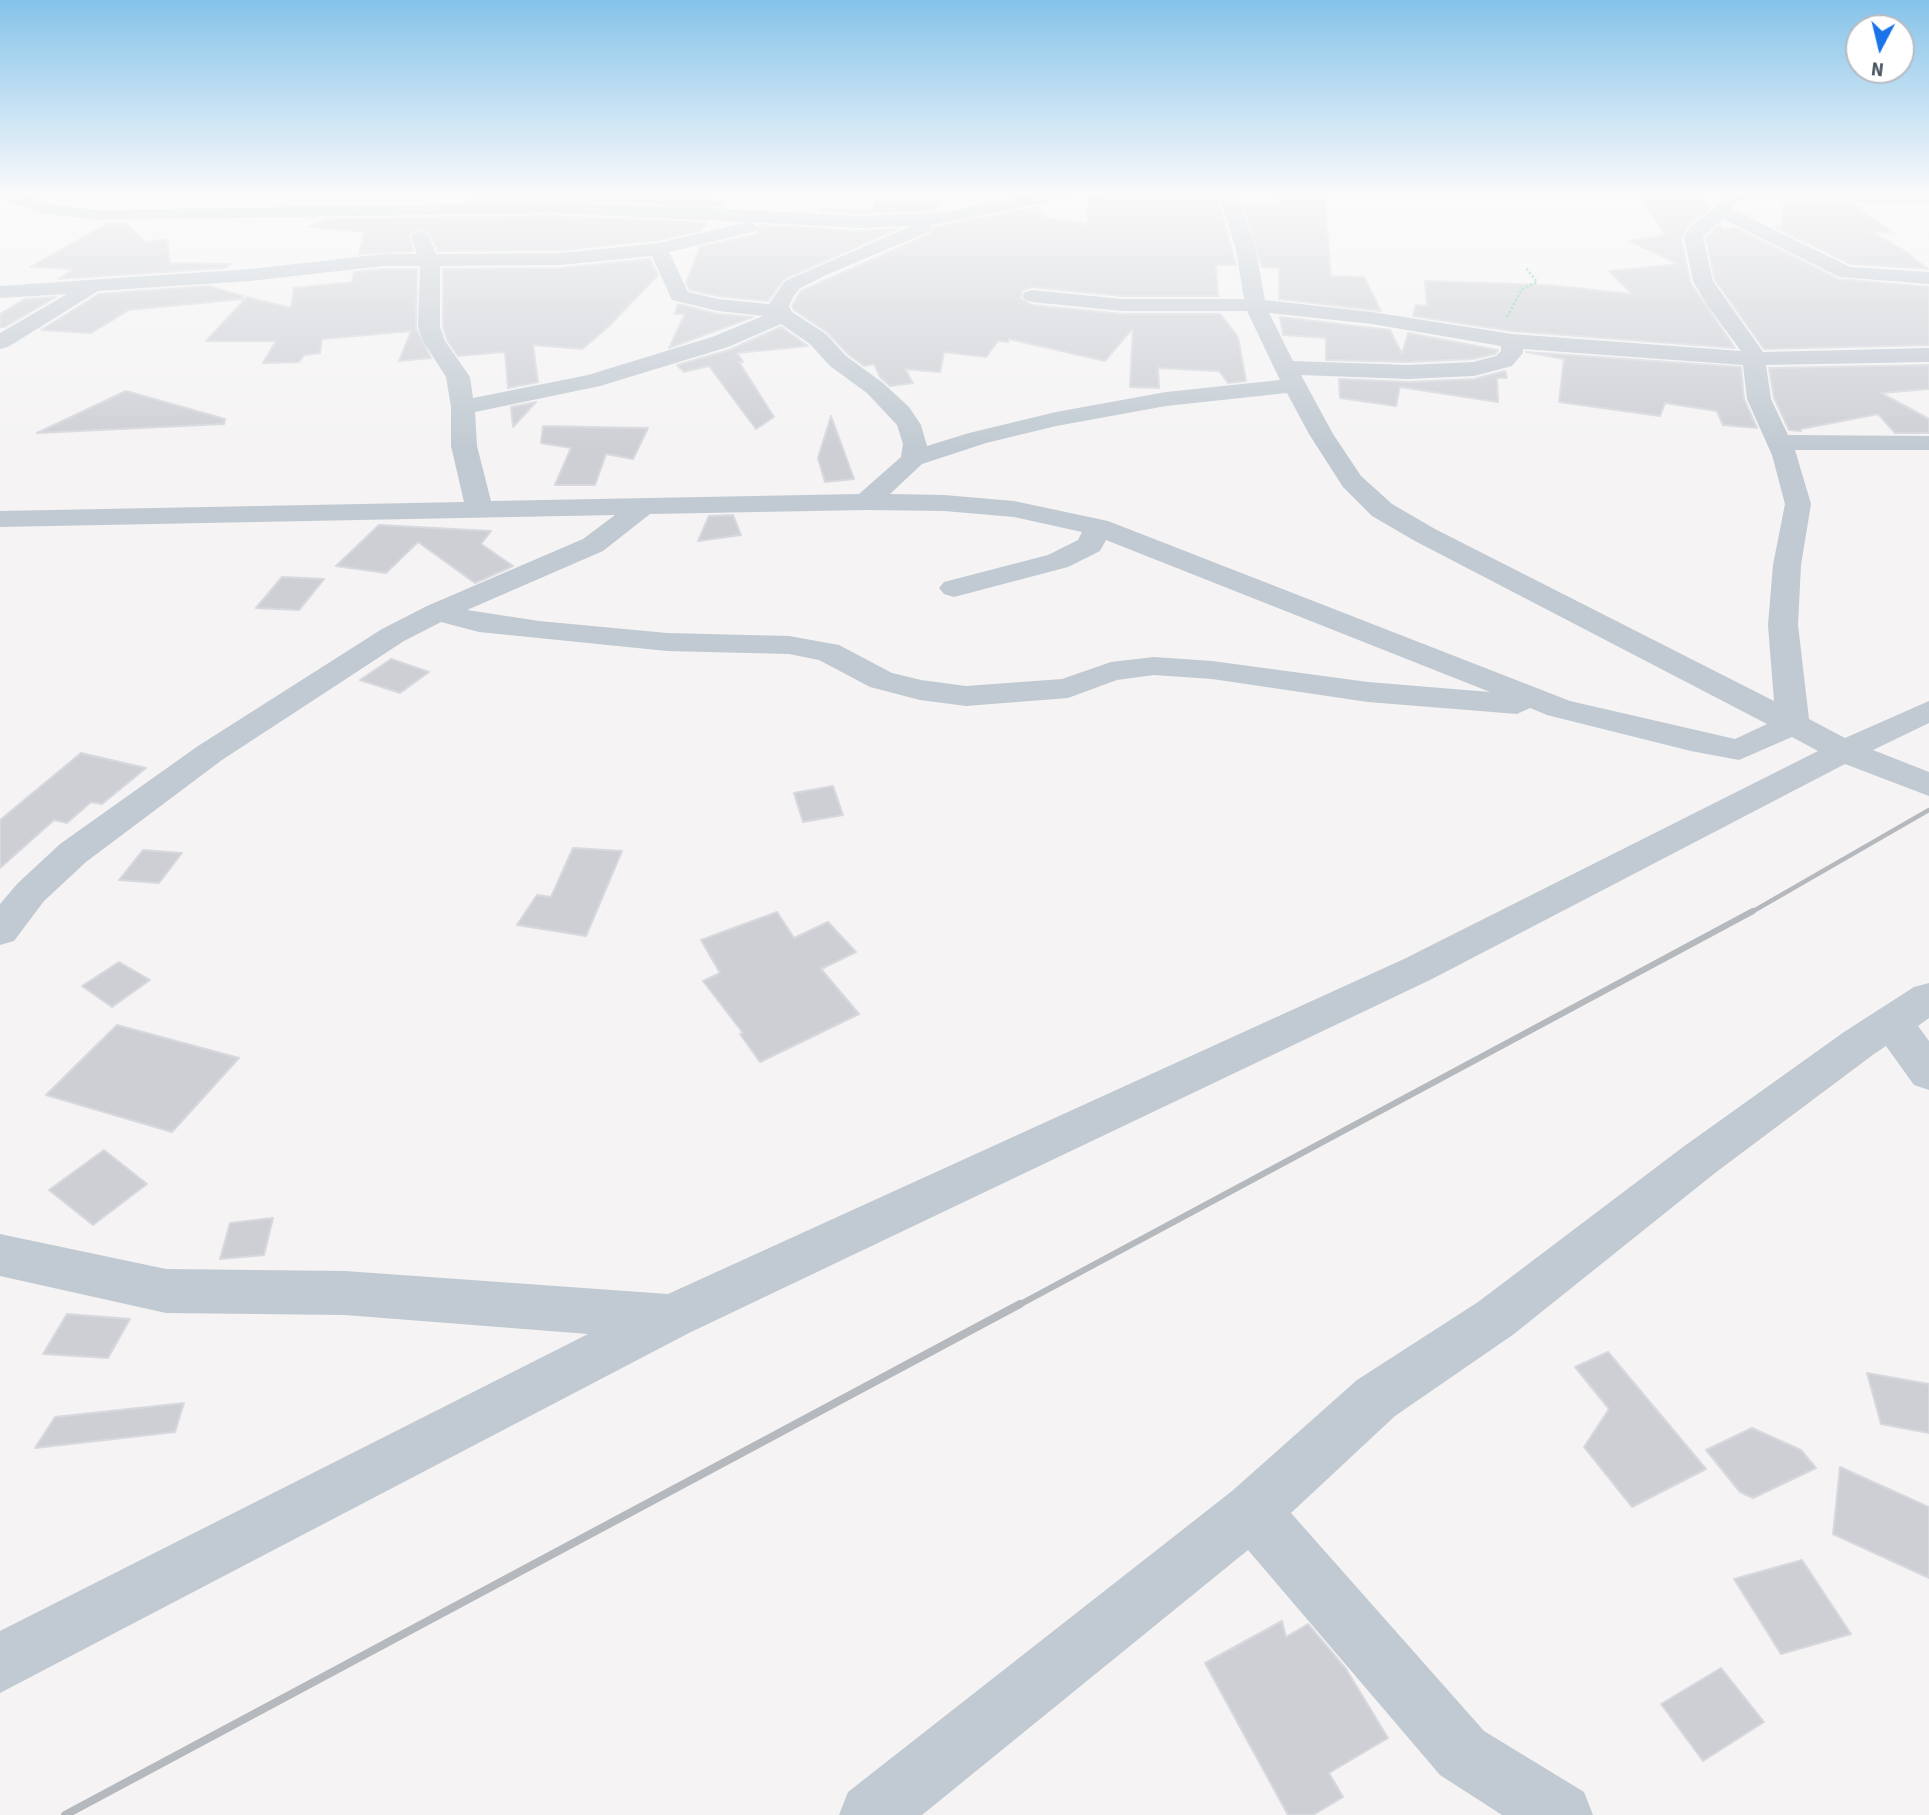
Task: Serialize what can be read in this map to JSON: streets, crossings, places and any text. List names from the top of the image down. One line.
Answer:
{"north":"bottom"}
